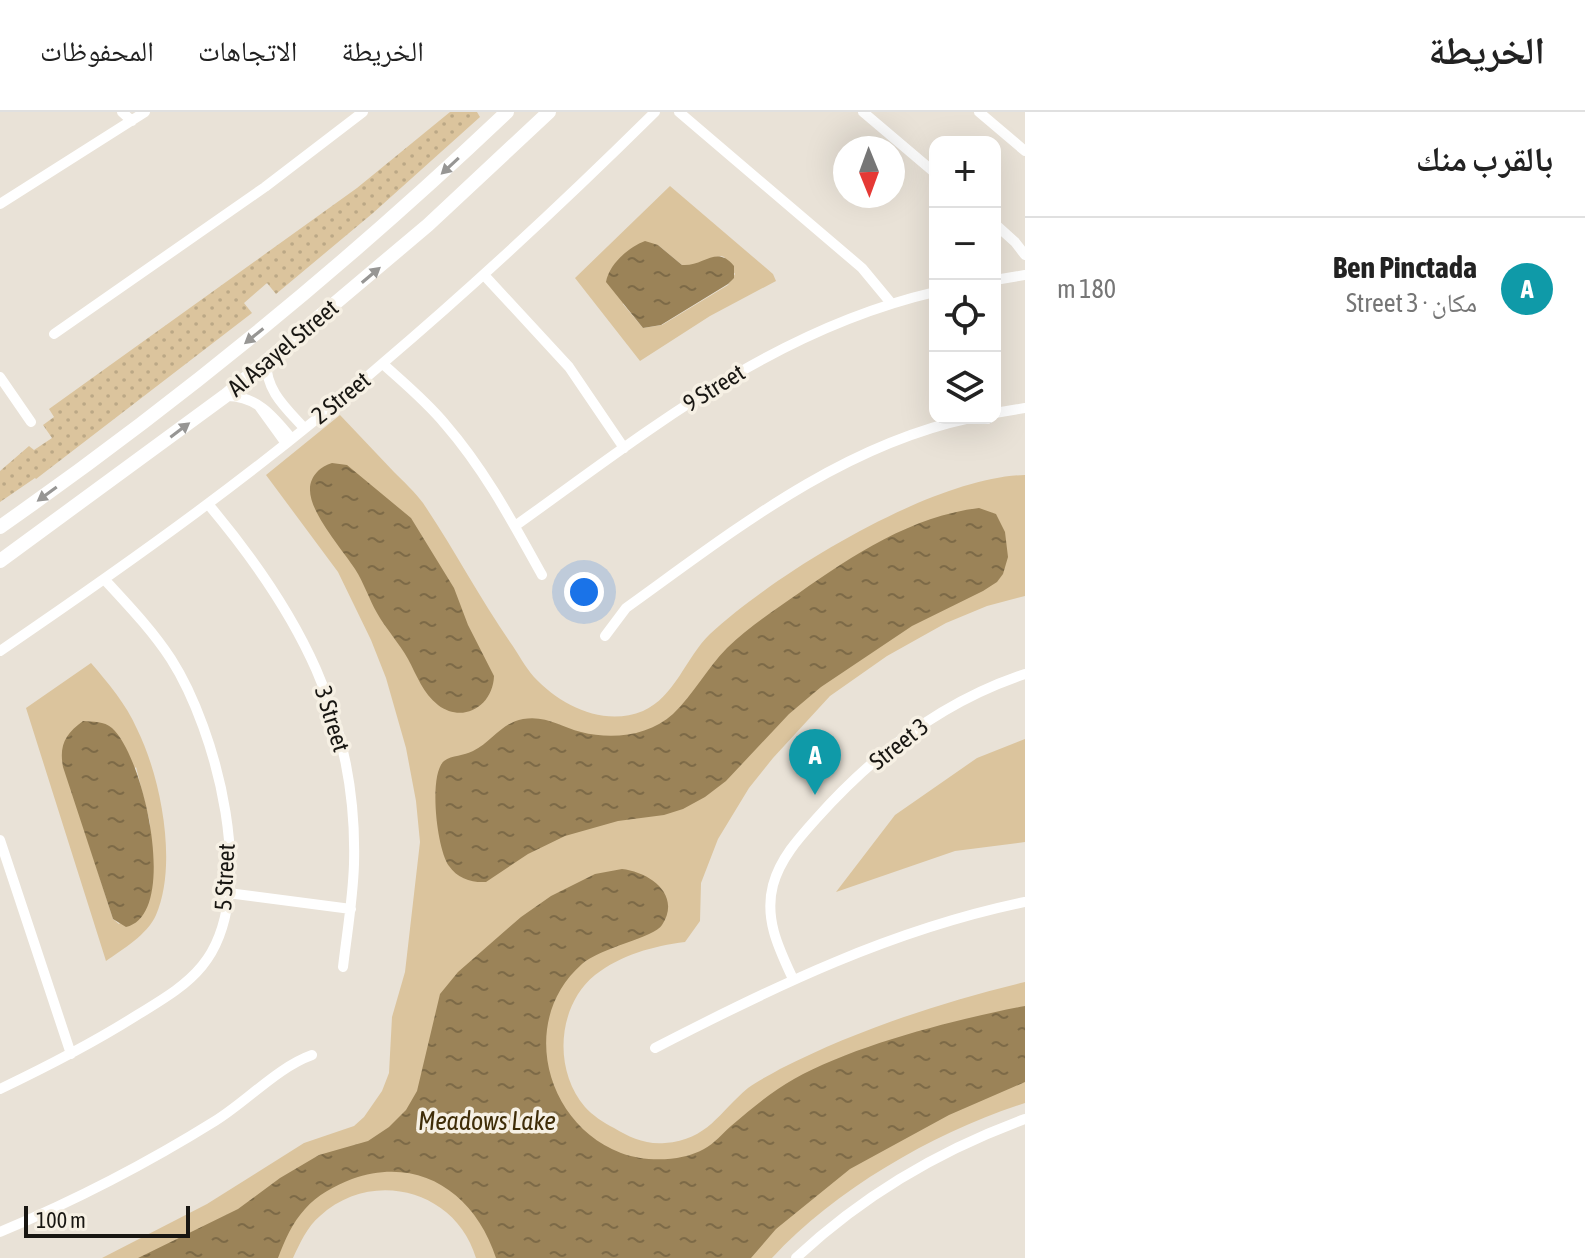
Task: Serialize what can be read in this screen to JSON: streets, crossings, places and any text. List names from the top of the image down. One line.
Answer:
{"streets":{"main road":["Al Asayel Street"],"street":["9 Street","2 Street","3 Street","Street 3","5 Street"]},"crossings":[["2 Street","3 Street"],["2 Street","5 Street"]],"water":["Meadows Lake"],"scale_bar":"100 m","north":"bottom","page":{"header":"الخريطة","nav":["الخريطة","الاتجاهات","المحفوظات"],"heading":"بالقرب منك","map_buttons":["+","−"],"list":[{"mark":"A","name":"Ben Pinctada","note":"مكان · Street 3","value":"180 m"}],"pins":"A","scale":"100 m"}}
